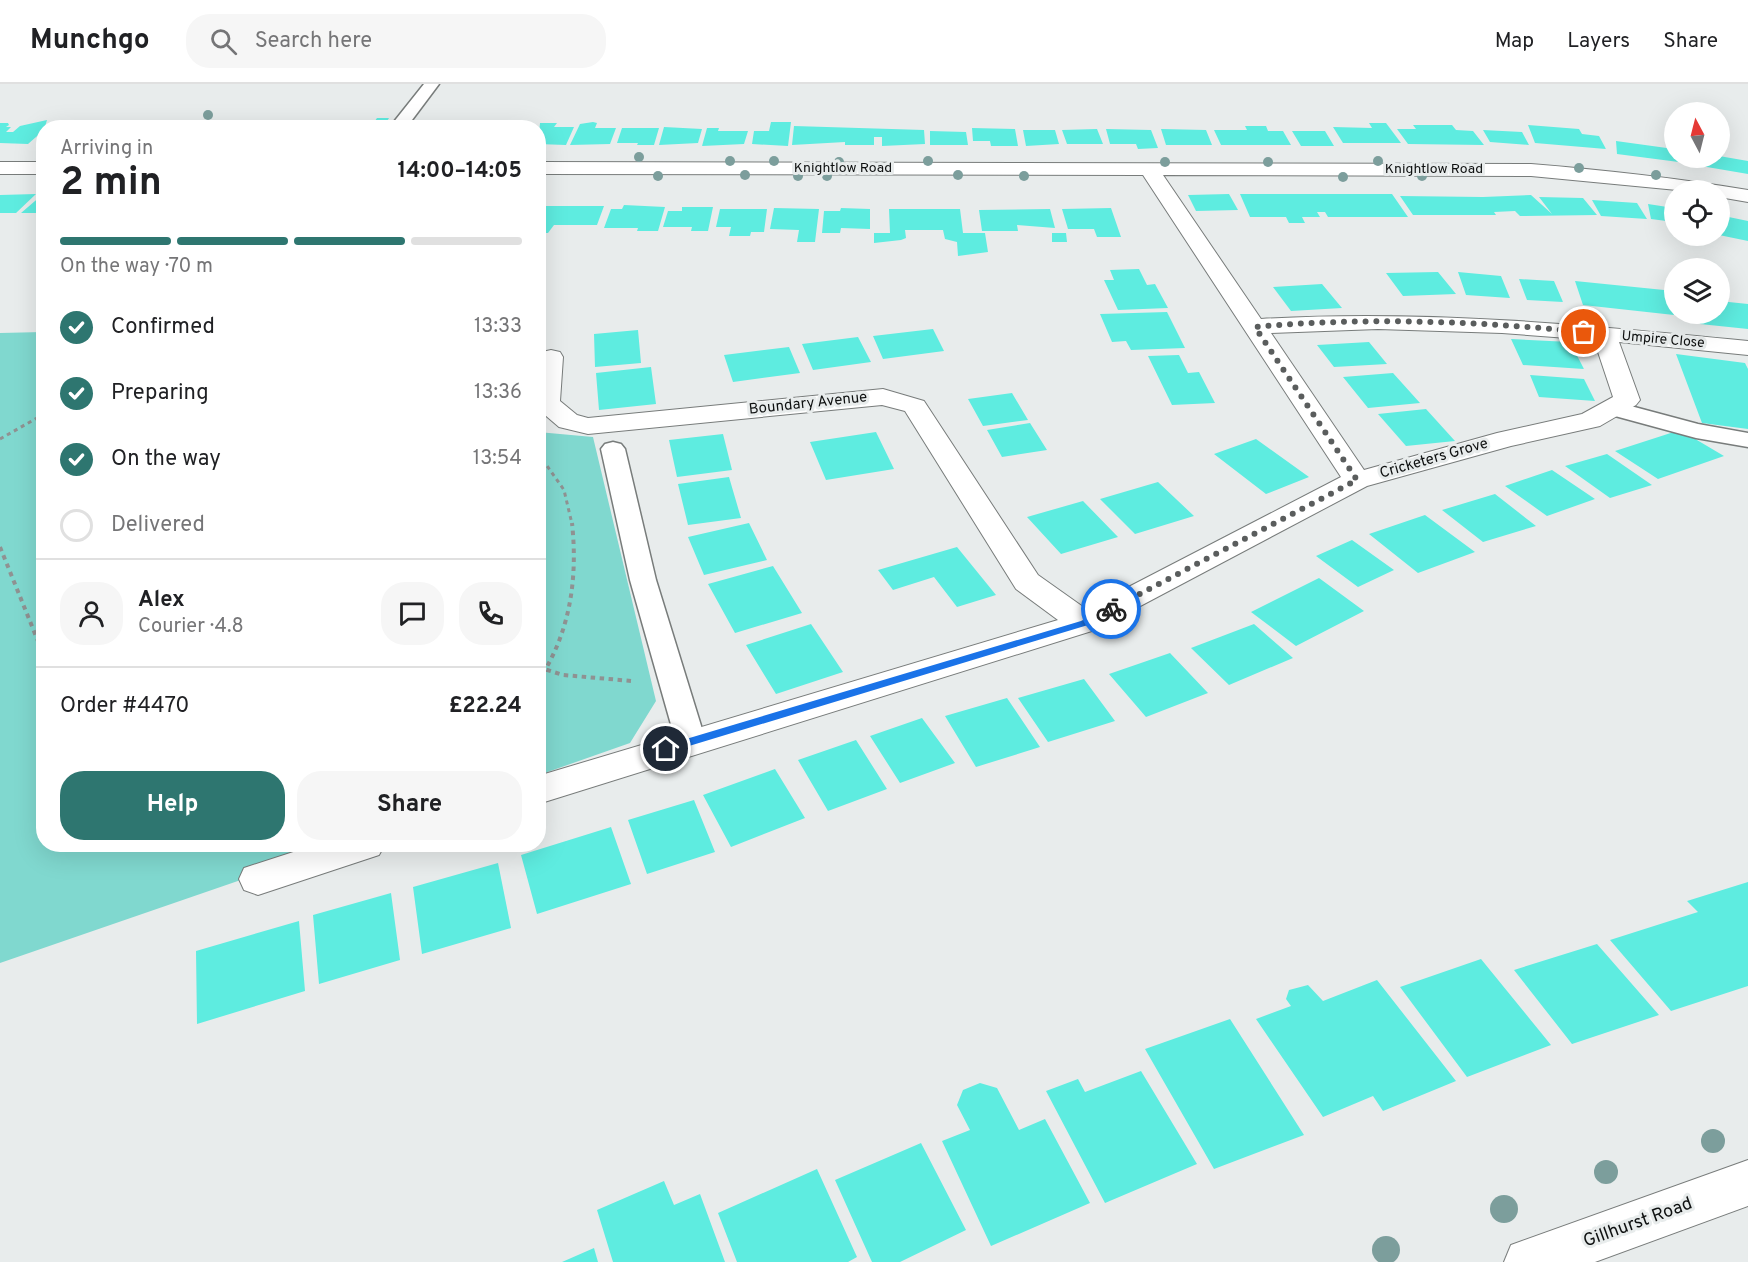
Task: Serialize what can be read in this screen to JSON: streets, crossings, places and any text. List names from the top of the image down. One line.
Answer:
{"streets":{"street":["Knightlow Road","Umpire Close","Boundary Avenue","Cricketers Grove","Gillhurst Road"]},"crossings":[["Boundary Avenue","Cricketers Grove"]],"north":"top","page":{"header":"Munchgo","search":"Search here","nav":["Map","Layers","Share"],"heading":["2 min","Arriving in","14:00–14:05"],"panel":["Alex","Courier · 4.8","Order #4470","£22.24"],"bar":"On the way · 70 m","list":[["Confirmed","13:33"],["Preparing","13:36"],["On the way","13:54"],"Delivered"],"buttons":["Help","Share"]}}
